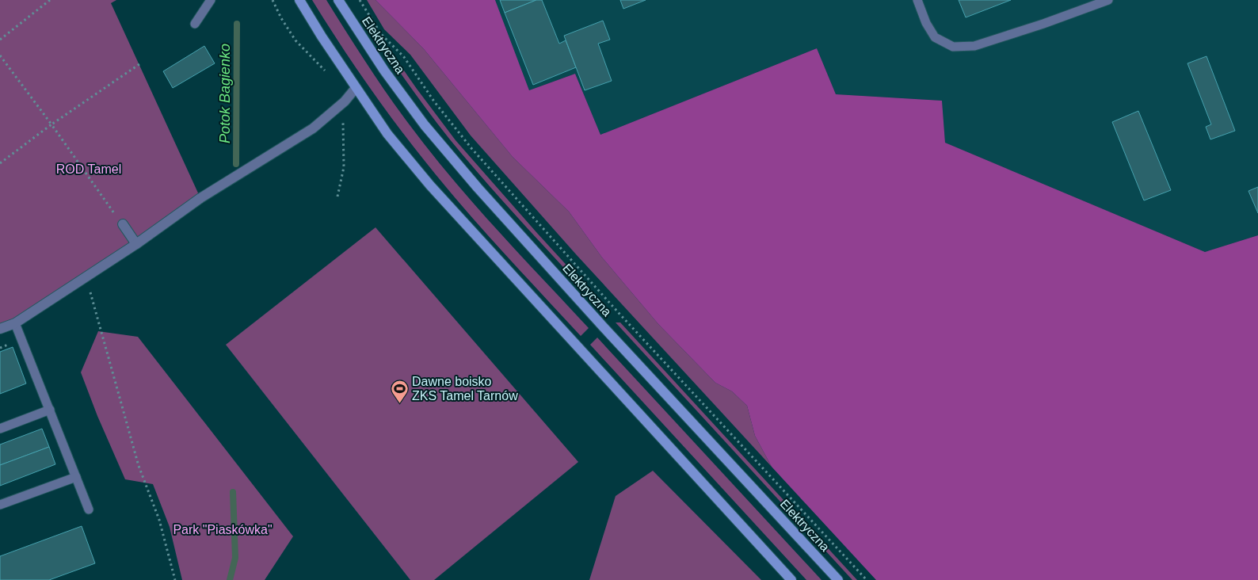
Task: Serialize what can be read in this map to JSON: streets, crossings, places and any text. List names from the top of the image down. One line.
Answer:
{"streets":{"main road":["Elektryczna"]},"water":["Potok Bagienko"],"parks":["ROD Tamel","Park \"Piaskówka\""],"places":{"sports":["Dawne boisko ZKS Tamel Tarnów"]}}
